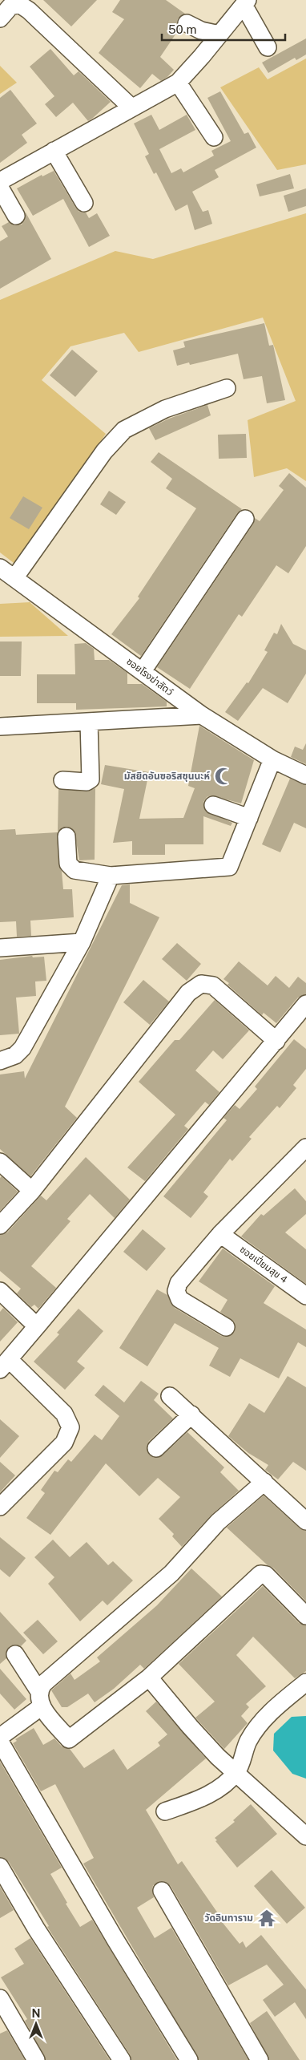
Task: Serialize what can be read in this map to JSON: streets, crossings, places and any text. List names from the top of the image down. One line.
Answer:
{"streets":{"street":["ซอยโรงฆ่าสัตว์","ซอยเปี่ยมสุข 4"]},"places":{"mosque":["มัสยิดอันซอริสซุนนะห์"],"temple":["วัดอินทาราม"]},"scale_bar":"50 m","north":"top"}
